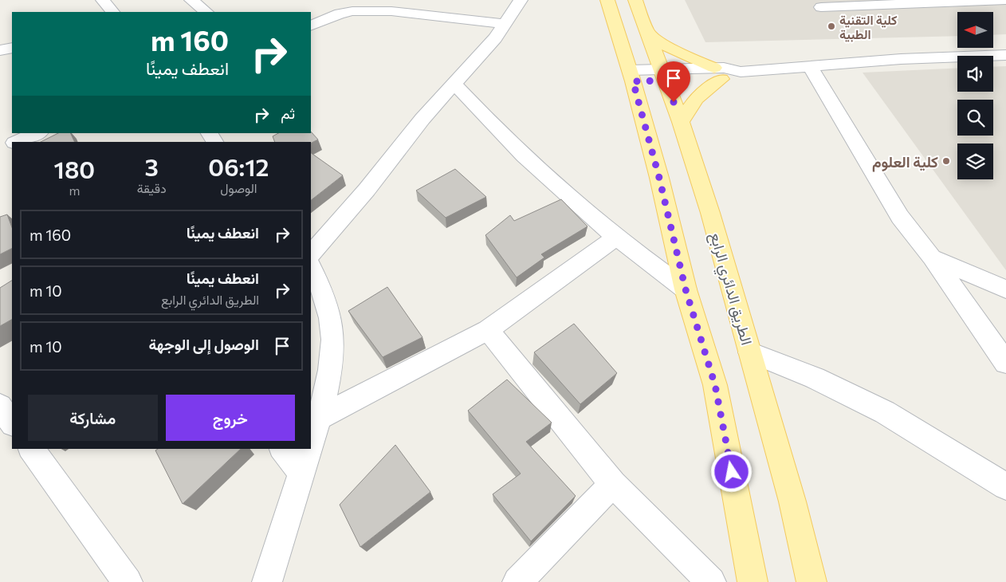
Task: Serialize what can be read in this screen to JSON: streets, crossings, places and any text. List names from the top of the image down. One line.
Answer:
{"streets":{"main road":["الطريق الدائري الرابع"]},"places":["كلية التقنية الطبية","كلية العلوم"],"north":"left","page":{"turn":["160 m","انعطف يمينًا"],"then":"ثم","eta":["06:12","الوصول","3","دقيقة","180","m"],"list":[{"name":"انعطف يمينًا","value":"160 m"},{"name":"انعطف يمينًا","note":"الطريق الدائري الرابع","value":"10 m"},{"name":"الوصول إلى الوجهة","value":"10 m"}],"buttons":["خروج","مشاركة"]}}
